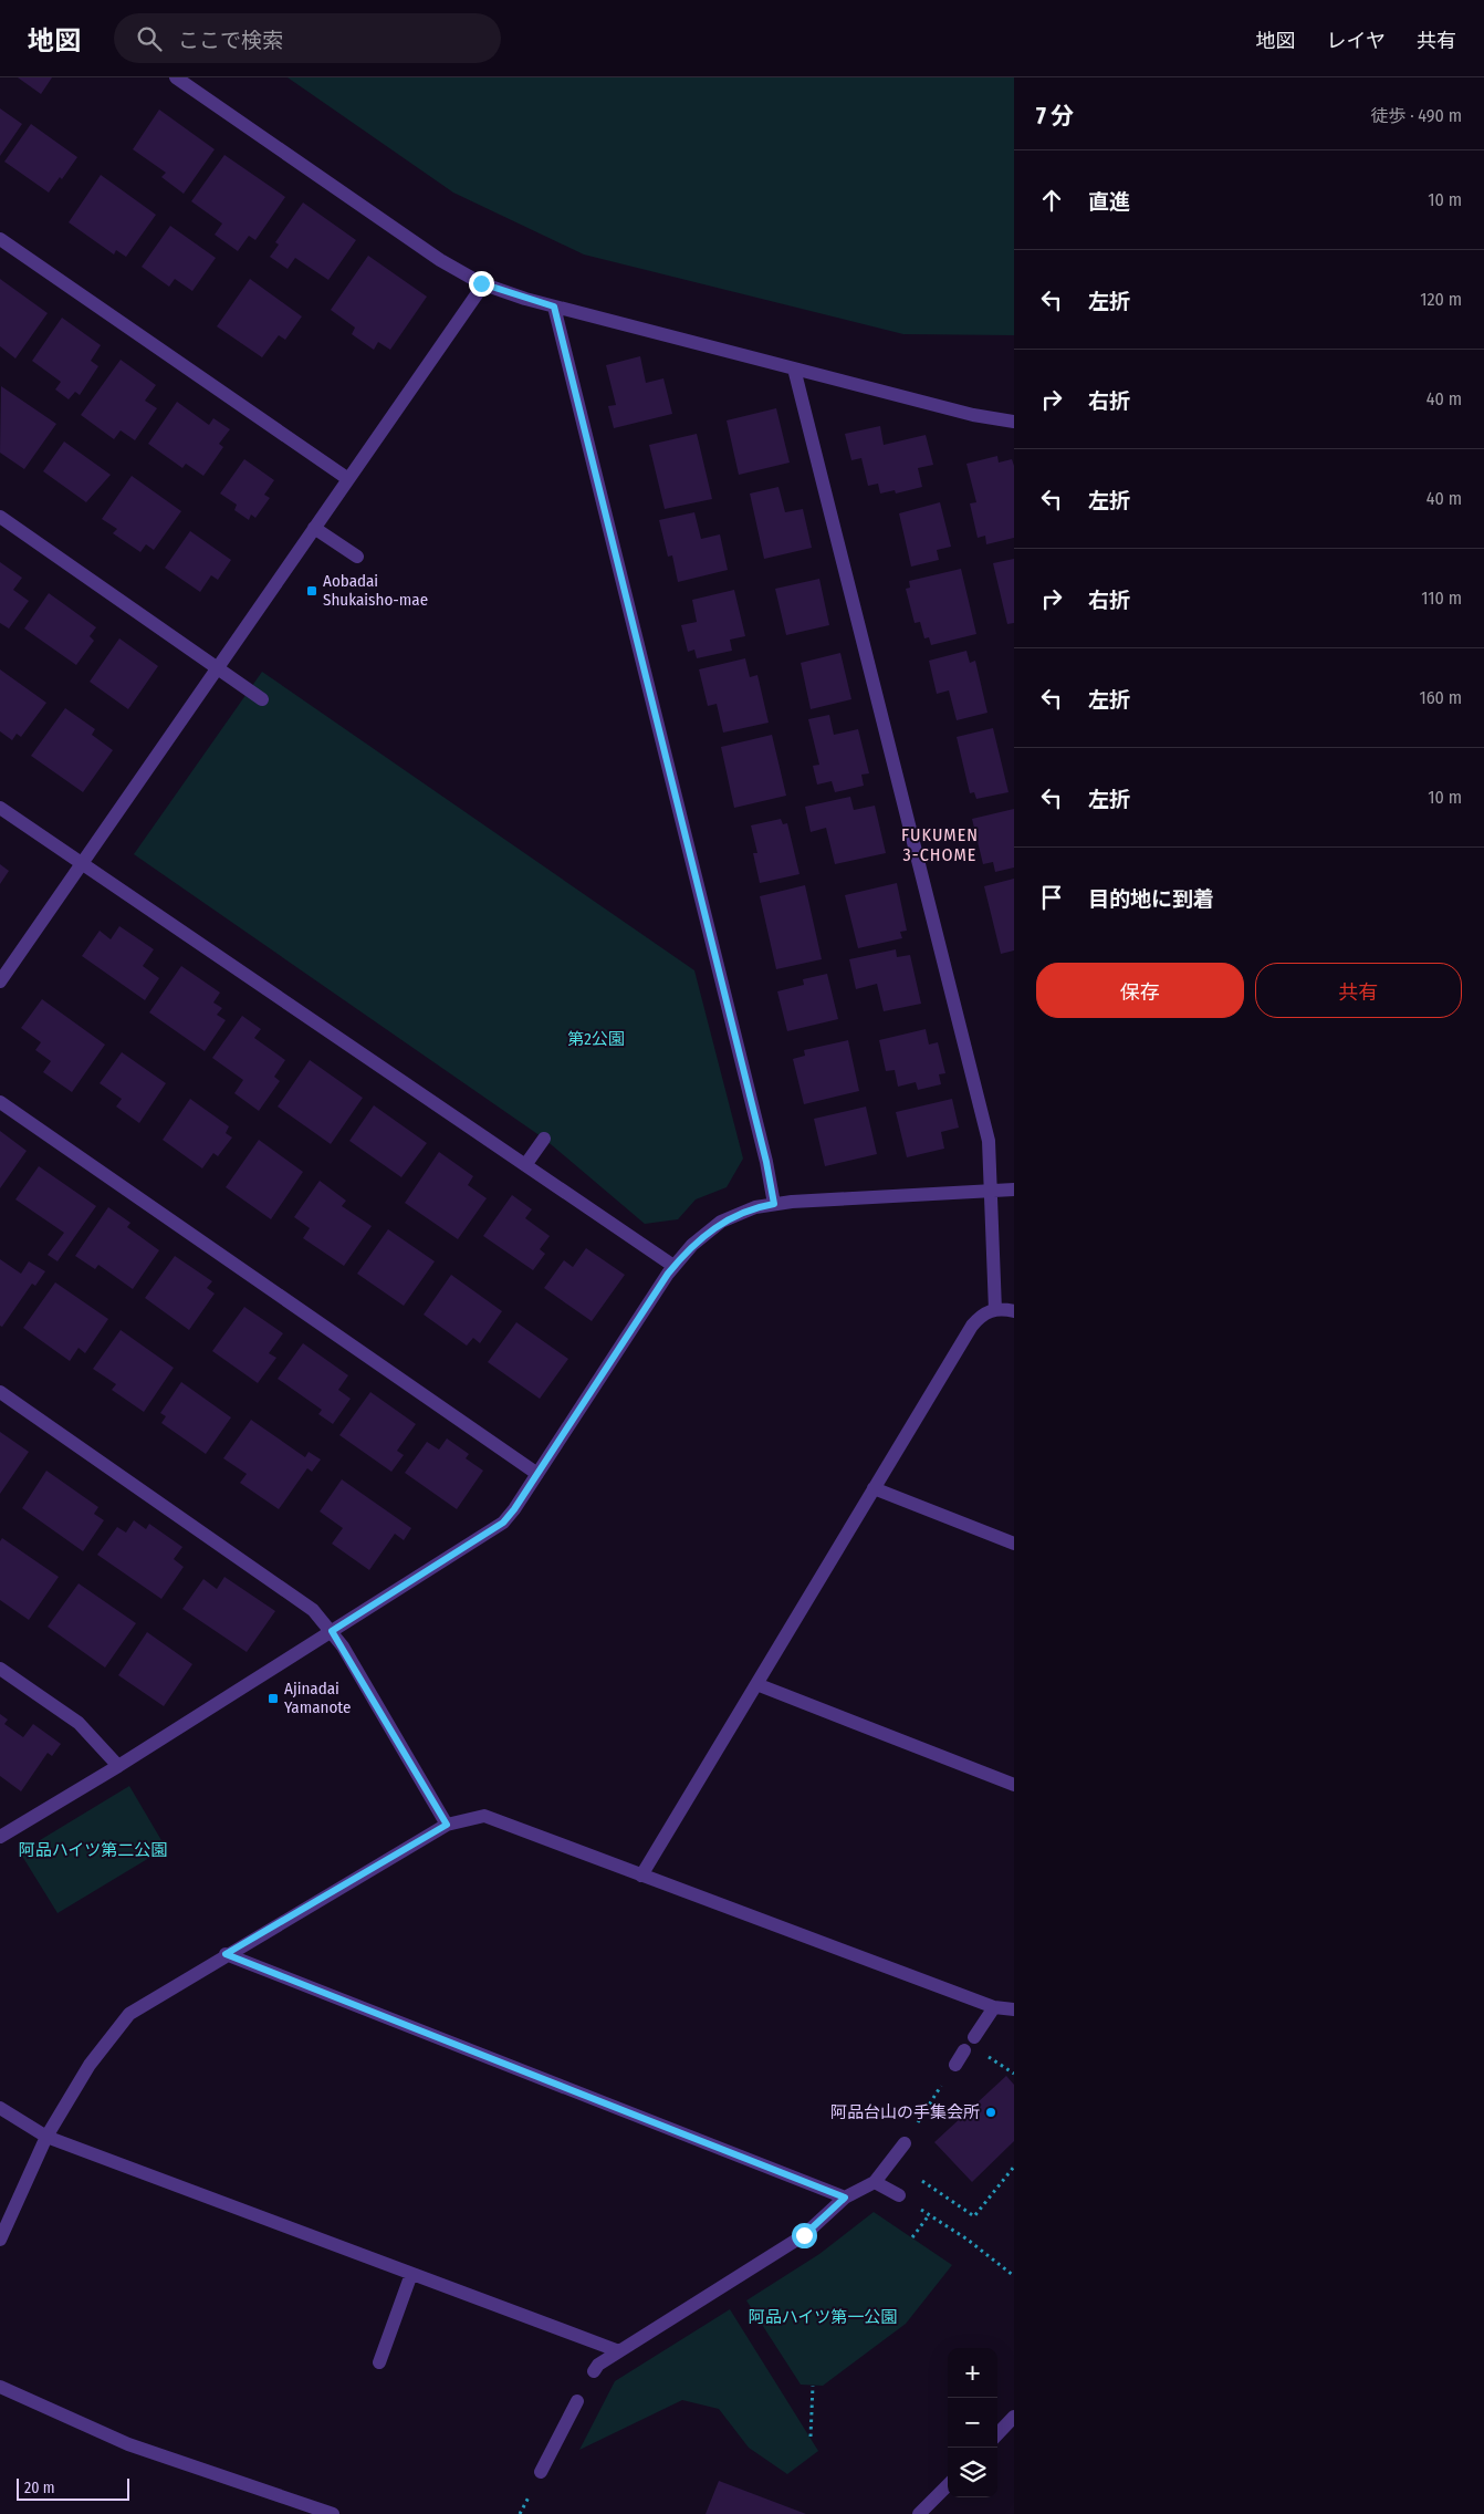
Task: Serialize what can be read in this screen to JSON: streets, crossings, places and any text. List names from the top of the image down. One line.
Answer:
{"districts":["FUKUMEN 3-CHOME"],"parks":["第2公園","阿品ハイツ第二公園","阿品ハイツ第一公園"],"places":{"transit":["Aobadai Shukaisho-mae","Ajinadai Yamanote"],"other":["阿品台山の手集会所"]},"scale_bar":"20 m","page":{"header":"地図","search":"ここで検索","nav":["地図","レイヤ","共有"],"heading":["7 分","徒歩 · 490 m"],"list":[["直進","10 m"],["左折","120 m"],["右折","40 m"],["左折","40 m"],["右折","110 m"],["左折","160 m"],["左折","10 m"],"目的地に到着"],"buttons":["保存","共有"],"map_buttons":["+","−"],"scale":"20 m"}}
